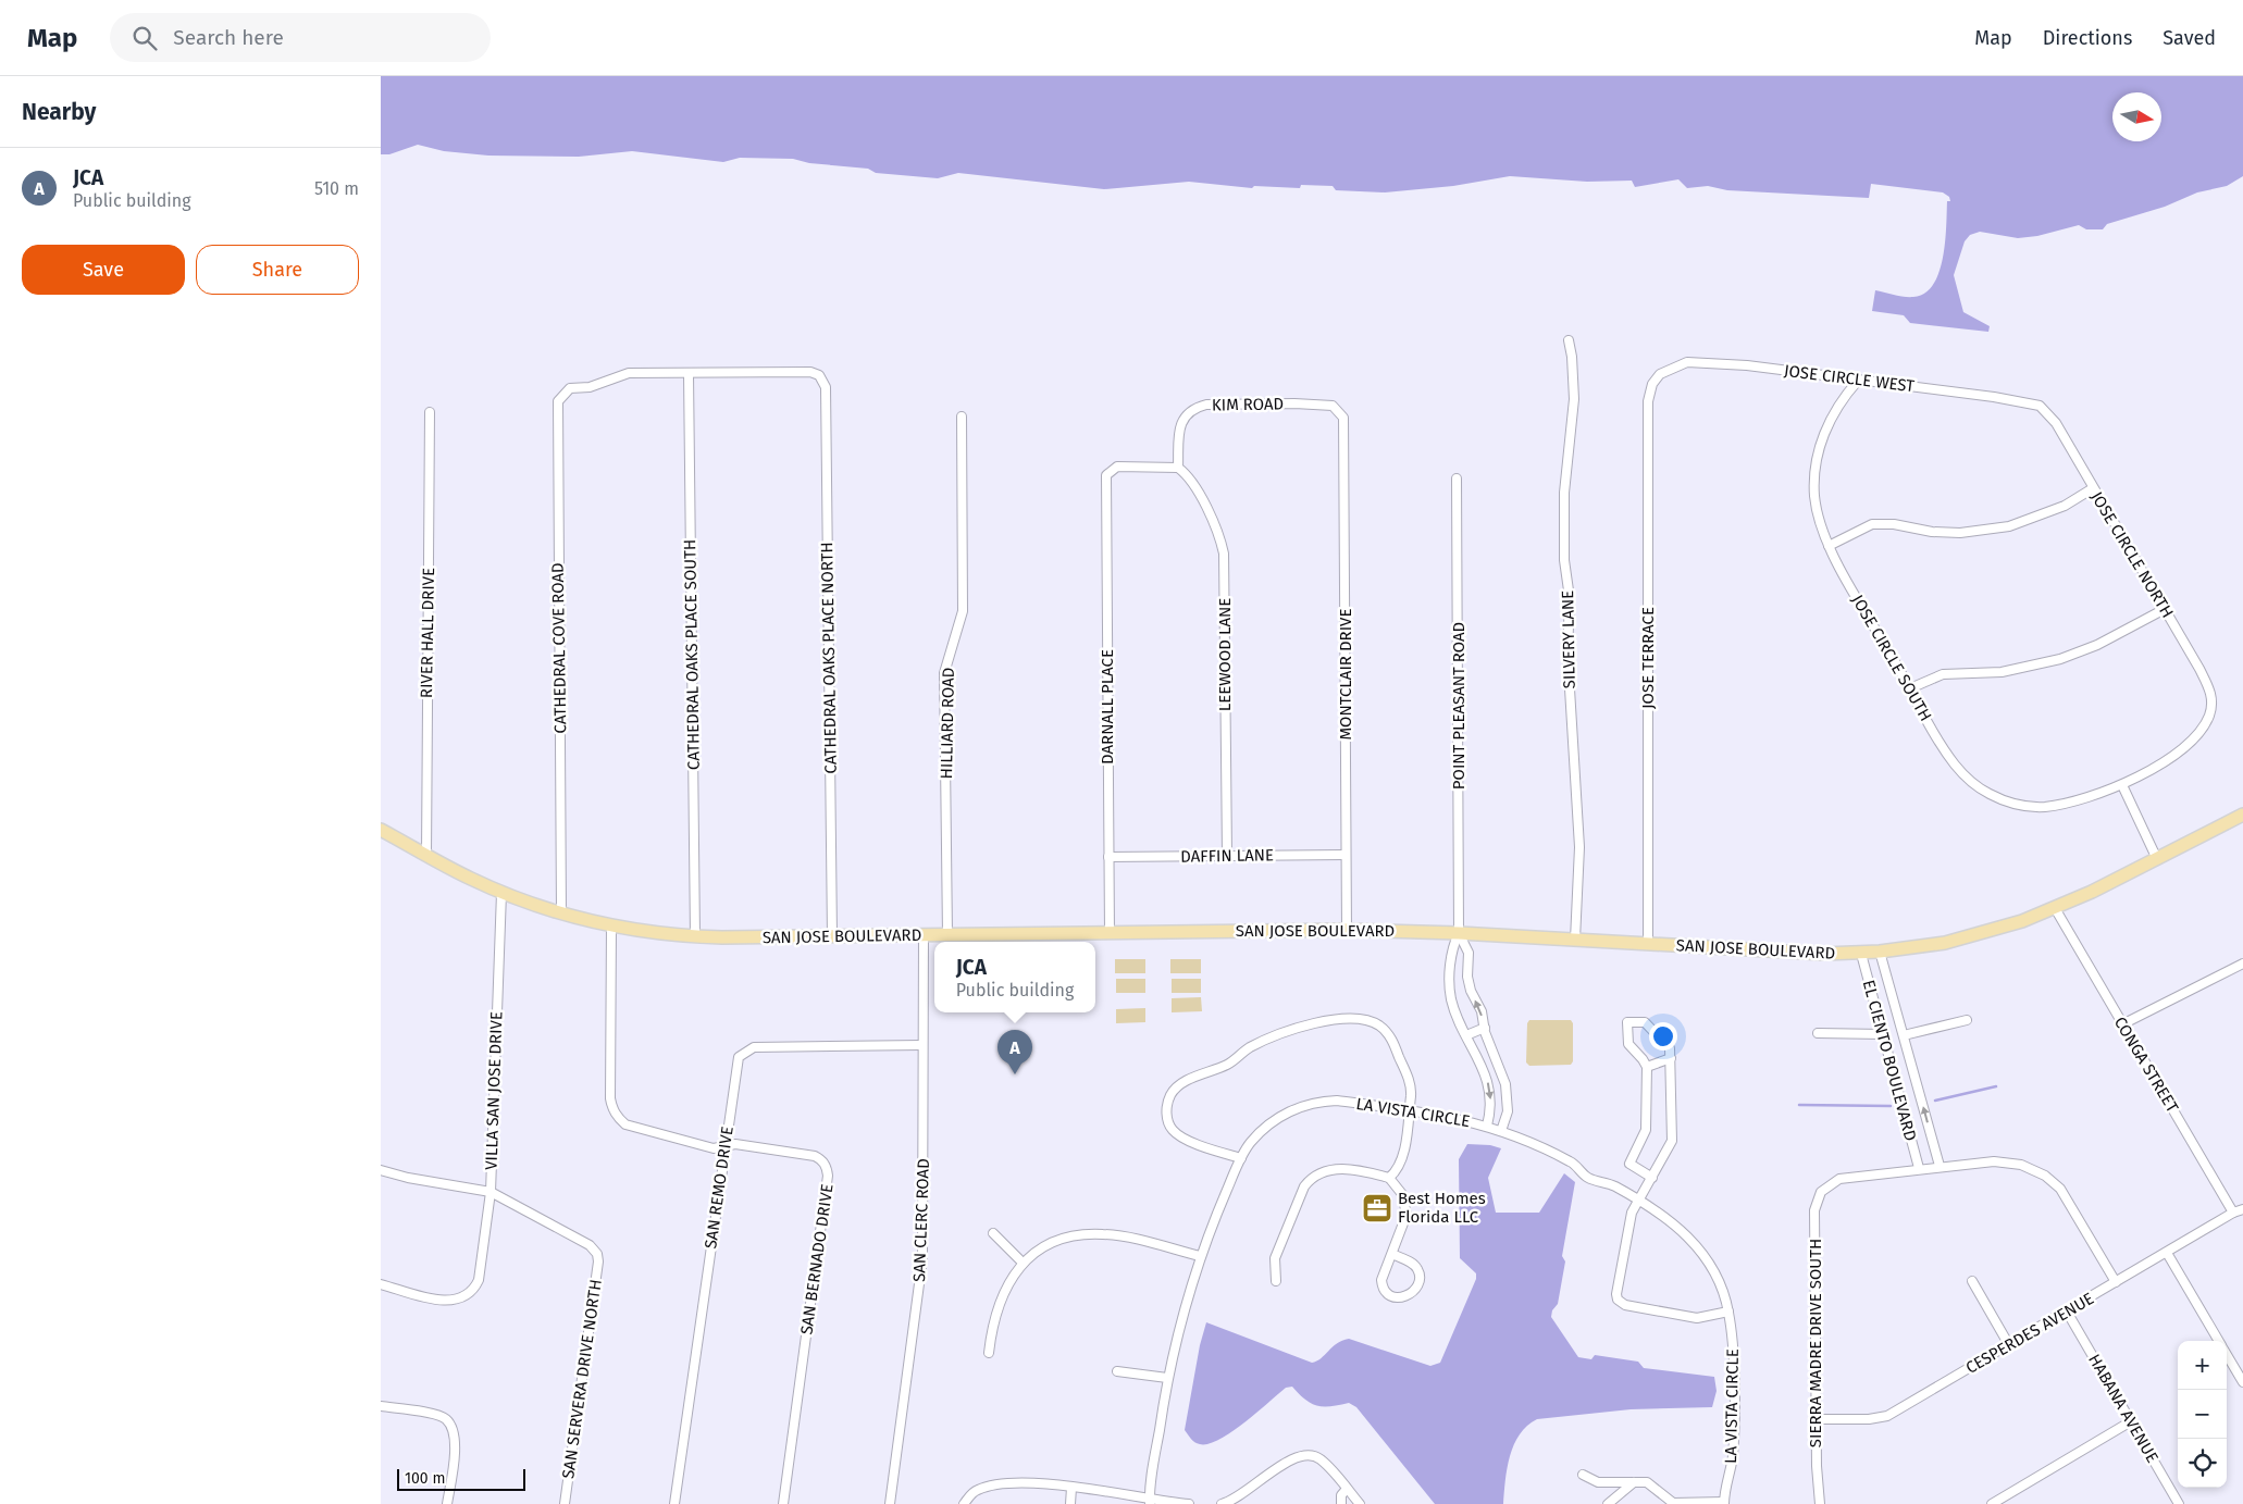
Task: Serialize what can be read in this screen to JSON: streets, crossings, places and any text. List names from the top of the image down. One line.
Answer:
{"streets":{"main road":["SAN JOSE BOULEVARD"],"street":["JOSE CIRCLE WEST","KIM ROAD","JOSE CIRCLE NORTH","RIVER HALL DRIVE","SILVERY LANE","CATHEDRAL COVE ROAD","CATHEDRAL OAKS PLACE SOUTH","LEEWOOD LANE","CATHEDRAL OAKS PLACE NORTH","JOSE TERRACE","JOSE CIRCLE SOUTH","MONTCLAIR DRIVE","POINT PLEASANT ROAD","DARNALL PLACE","HILLIARD ROAD","DAFFIN LANE","EL CIENTO BOULEVARD","CONGA STREET","VILLA SAN JOSE DRIVE","LA VISTA CIRCLE","SAN REMO DRIVE","SAN CLERC ROAD","SAN BERNADO DRIVE","CESPERDES AVENUE","SIERRA MADRE DRIVE SOUTH","SAN SERVERA DRIVE NORTH","HABANA AVENUE"]},"crossings":[["JOSE CIRCLE WEST","JOSE CIRCLE NORTH"],["JOSE CIRCLE WEST","JOSE TERRACE"],["JOSE CIRCLE WEST","JOSE CIRCLE SOUTH"],["KIM ROAD","LEEWOOD LANE"],["KIM ROAD","MONTCLAIR DRIVE"],["KIM ROAD","DARNALL PLACE"],["JOSE CIRCLE NORTH","JOSE CIRCLE SOUTH"],["RIVER HALL DRIVE","SAN JOSE BOULEVARD"],["SILVERY LANE","SAN JOSE BOULEVARD"],["CATHEDRAL COVE ROAD","CATHEDRAL OAKS PLACE SOUTH"],["CATHEDRAL COVE ROAD","CATHEDRAL OAKS PLACE NORTH"],["CATHEDRAL COVE ROAD","SAN JOSE BOULEVARD"],["CATHEDRAL OAKS PLACE SOUTH","CATHEDRAL OAKS PLACE NORTH"],["CATHEDRAL OAKS PLACE SOUTH","SAN JOSE BOULEVARD"],["LEEWOOD LANE","DARNALL PLACE"],["LEEWOOD LANE","DAFFIN LANE"],["CATHEDRAL OAKS PLACE NORTH","SAN JOSE BOULEVARD"],["JOSE TERRACE","SAN JOSE BOULEVARD"],["MONTCLAIR DRIVE","DAFFIN LANE"],["MONTCLAIR DRIVE","SAN JOSE BOULEVARD"],["POINT PLEASANT ROAD","SAN JOSE BOULEVARD"],["POINT PLEASANT ROAD","LA VISTA CIRCLE"],["DARNALL PLACE","DAFFIN LANE"],["DARNALL PLACE","SAN JOSE BOULEVARD"],["HILLIARD ROAD","SAN JOSE BOULEVARD"],["SAN JOSE BOULEVARD","EL CIENTO BOULEVARD"],["SAN JOSE BOULEVARD","CONGA STREET"],["SAN JOSE BOULEVARD","VILLA SAN JOSE DRIVE"],["SAN JOSE BOULEVARD","SAN CLERC ROAD"],["SAN JOSE BOULEVARD","SAN BERNADO DRIVE"],["EL CIENTO BOULEVARD","SIERRA MADRE DRIVE SOUTH"],["CONGA STREET","CESPERDES AVENUE"],["VILLA SAN JOSE DRIVE","SAN SERVERA DRIVE NORTH"],["SAN REMO DRIVE","SAN CLERC ROAD"],["SAN REMO DRIVE","SAN BERNADO DRIVE"],["CESPERDES AVENUE","SIERRA MADRE DRIVE SOUTH"],["CESPERDES AVENUE","HABANA AVENUE"]],"places":{"office":["Best Homes Florida LLC"]},"scale_bar":"100 m","north":"right","page":{"header":"Map","search":"Search here","nav":["Map","Directions","Saved"],"heading":"Nearby","list":[{"mark":"A","name":"JCA","note":"Public building","value":"510 m"}],"buttons":["Save","Share"],"popup":["JCA","Public building"],"pins":"A","map_buttons":["+","−"],"scale":"100 m"}}
